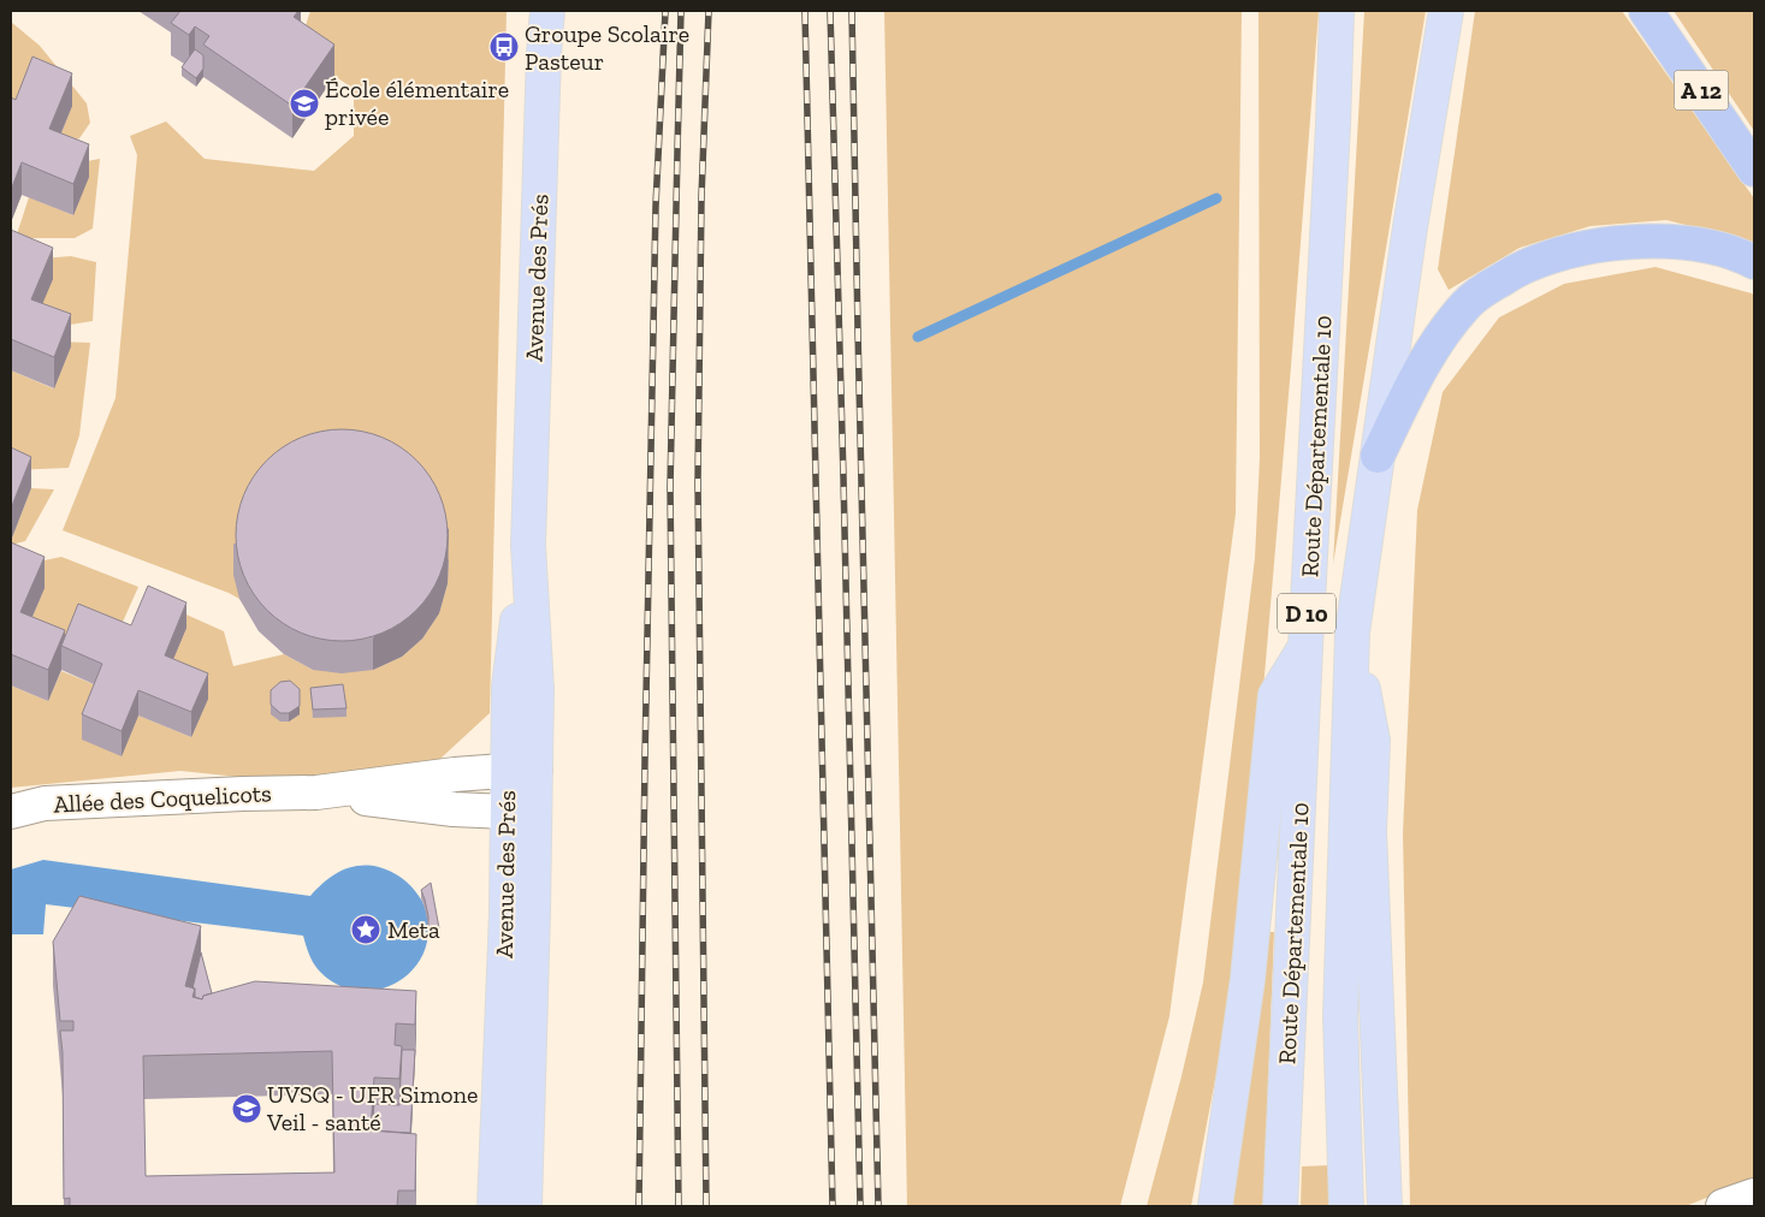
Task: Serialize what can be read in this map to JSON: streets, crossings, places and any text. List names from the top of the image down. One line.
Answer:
{"streets":{"highway":["A 12"],"main road":["Avenue des Prés","Route Départementale 10","D 10"],"street":["Allée des Coquelicots"]},"crossings":[["Route Départementale 10","D 10"]],"places":{"bus stop":["Groupe Scolaire Pasteur"],"school or university":["École élémentaire privée","UVSQ - UFR Simone Veil - santé"],"place":["Meta"]}}
